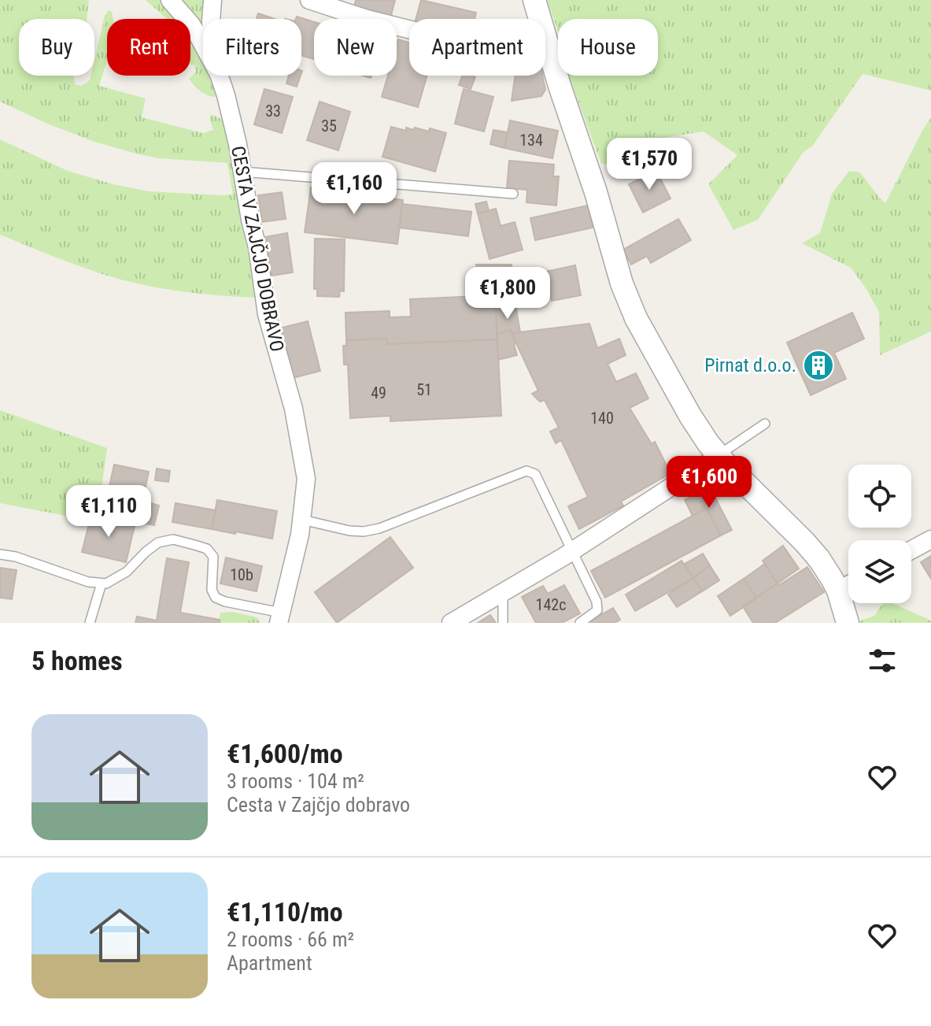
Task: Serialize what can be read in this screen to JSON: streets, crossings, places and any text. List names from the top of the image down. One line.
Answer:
{"streets":{"street":["CESTA V ZAJČJO DOBRAVO"]},"places":{"building":["Pirnat d.o.o."]},"house_numbers":["33","35","134","51","49","140","10b","142c"],"page":{"chip":["Buy","Rent","Filters","New","Apartment","House"],"price":["€1,570","€1,160","€1,800","€1,600","€1,110"],"heading":"5 homes","list":[{"name":"€1,600/mo","note":"3 rooms · 104 m² · Cesta v Zajčjo dobravo"},{"name":"€1,110/mo","note":"2 rooms · 66 m² · Apartment"}]}}
